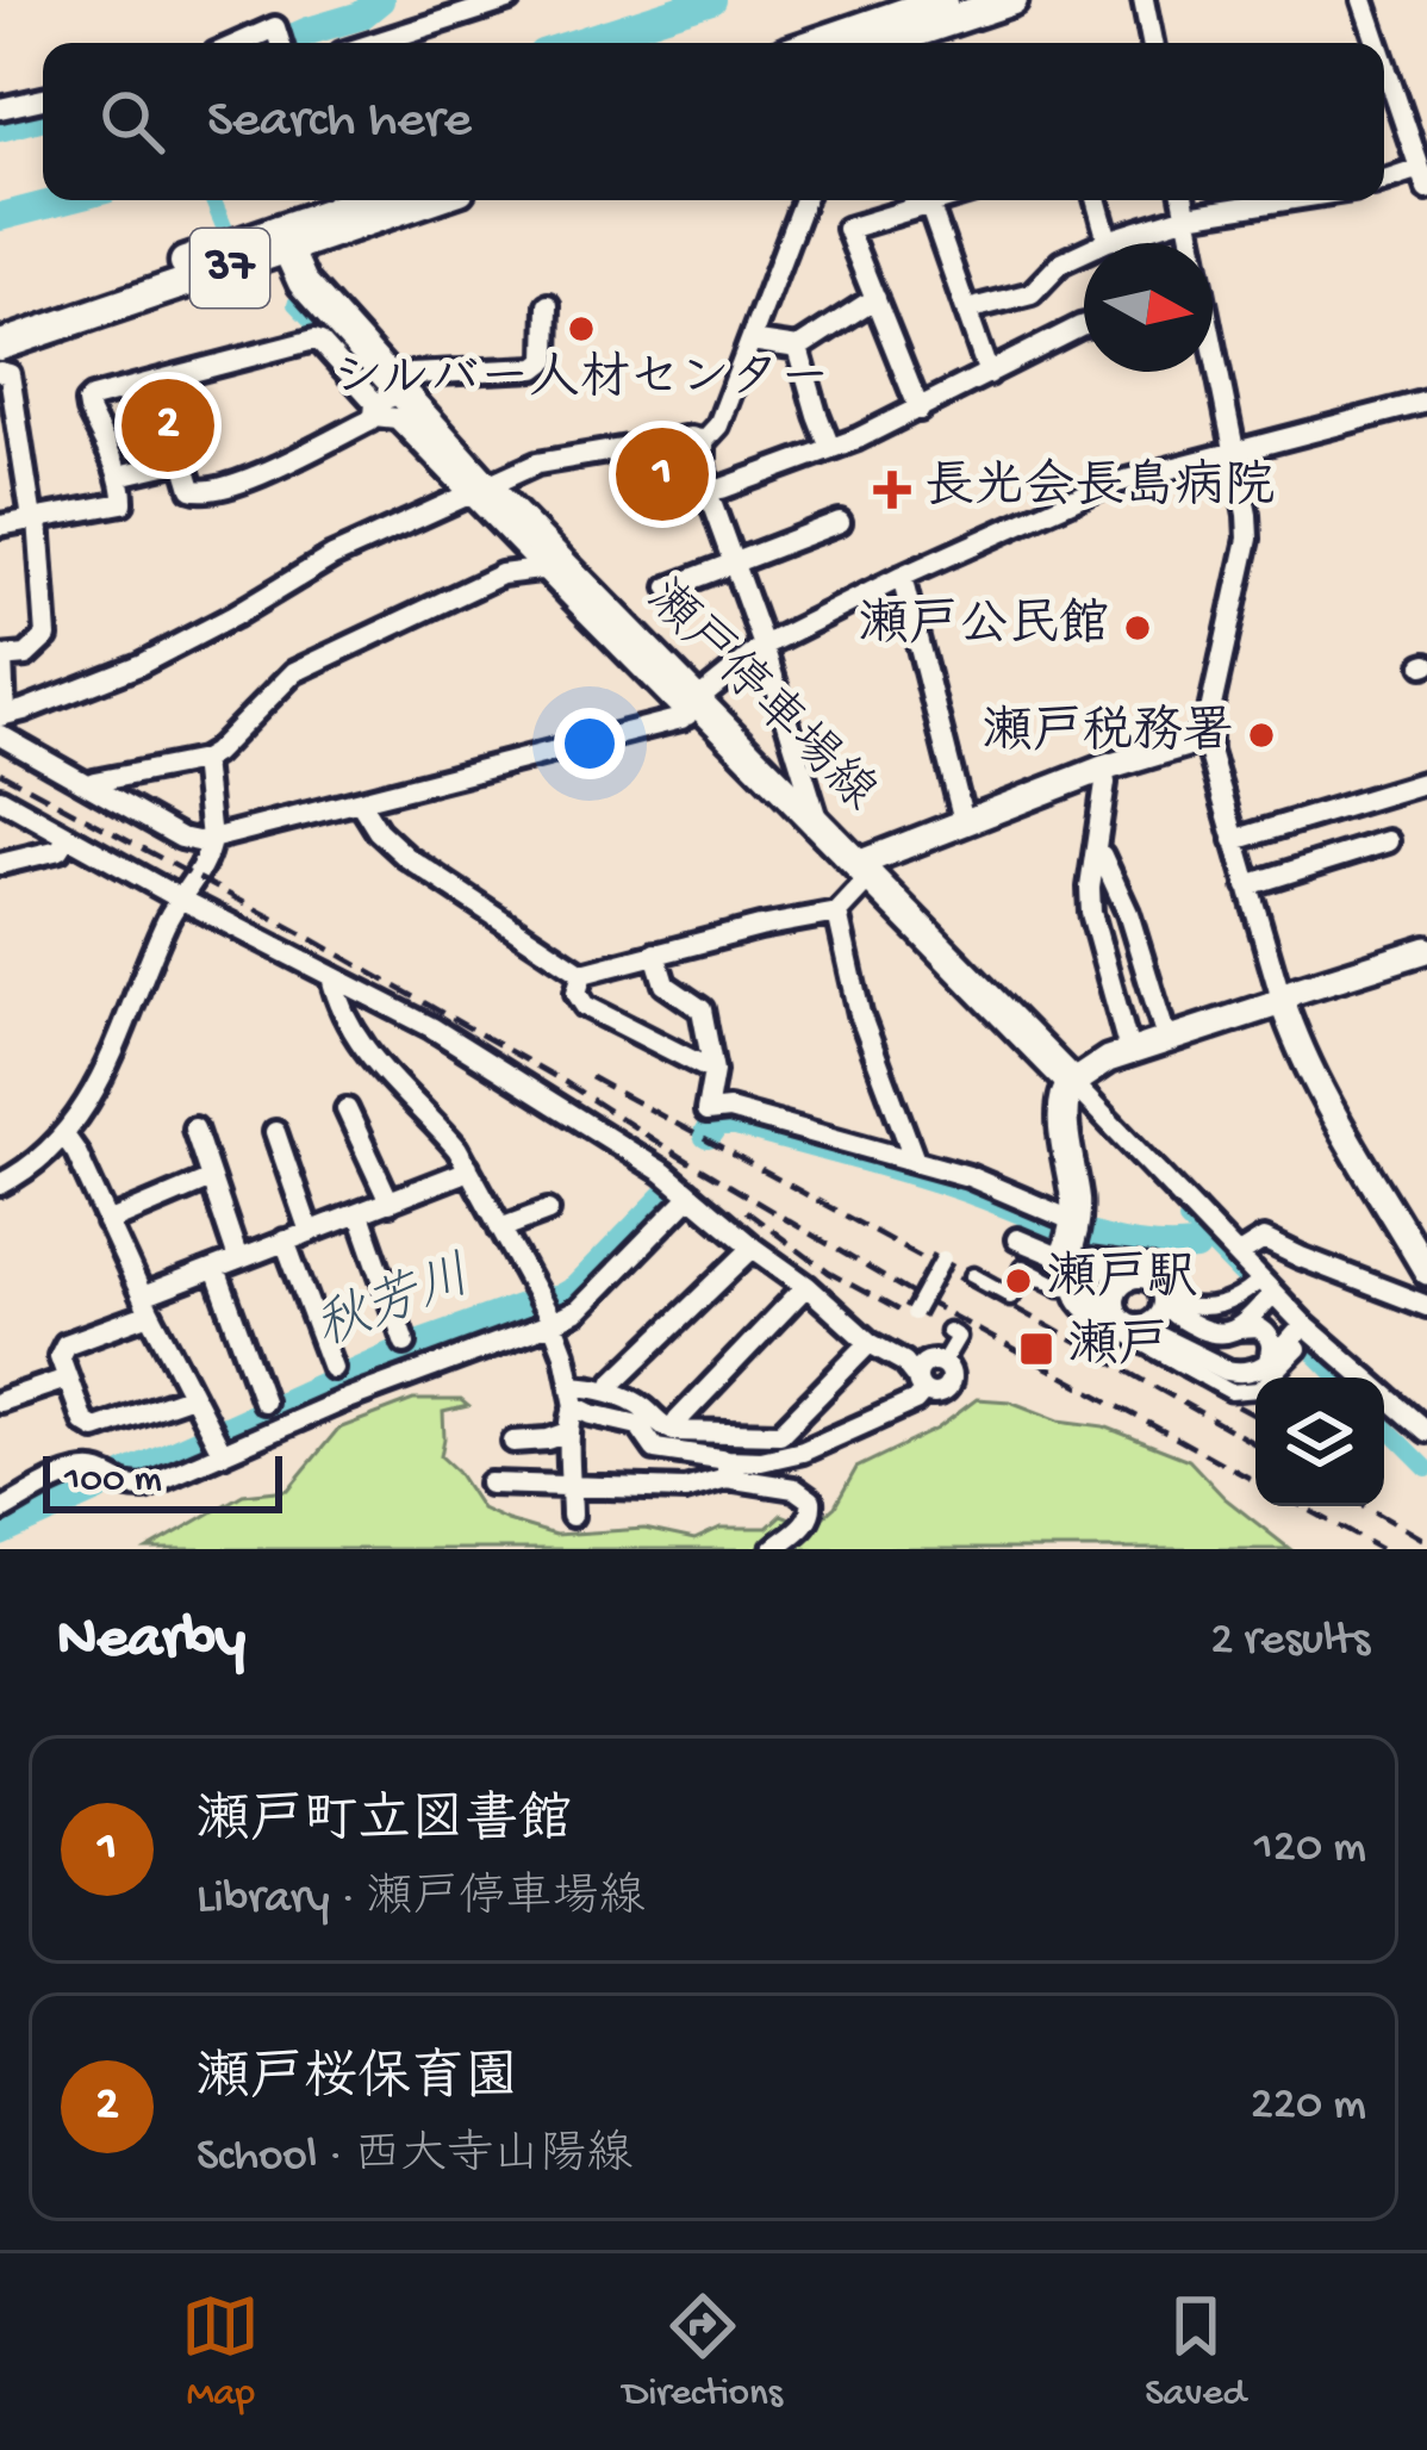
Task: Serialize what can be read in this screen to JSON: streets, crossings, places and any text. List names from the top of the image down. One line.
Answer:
{"streets":{"main road":["37","瀬戸停車場線"]},"crossings":[["37","瀬戸停車場線"]],"water":["秋芳川"],"places":{"other":["シルバー人材センター","瀬戸公民館","瀬戸税務署","瀬戸駅"],"health":["長光会長島病院"],"transit":["瀬戸"]},"scale_bar":"100 m","north":"right","page":{"search":"Search here","pins":["2","1"],"scale":"100 m","heading":["Nearby","2 results"],"list":[{"mark":"1","name":"瀬戸町立図書館","note":"Library · 瀬戸停車場線","value":"120 m"},{"mark":"2","name":"瀬戸桜保育園","note":"School · 西大寺山陽線","value":"220 m"}],"nav":["Map","Directions","Saved"]}}
